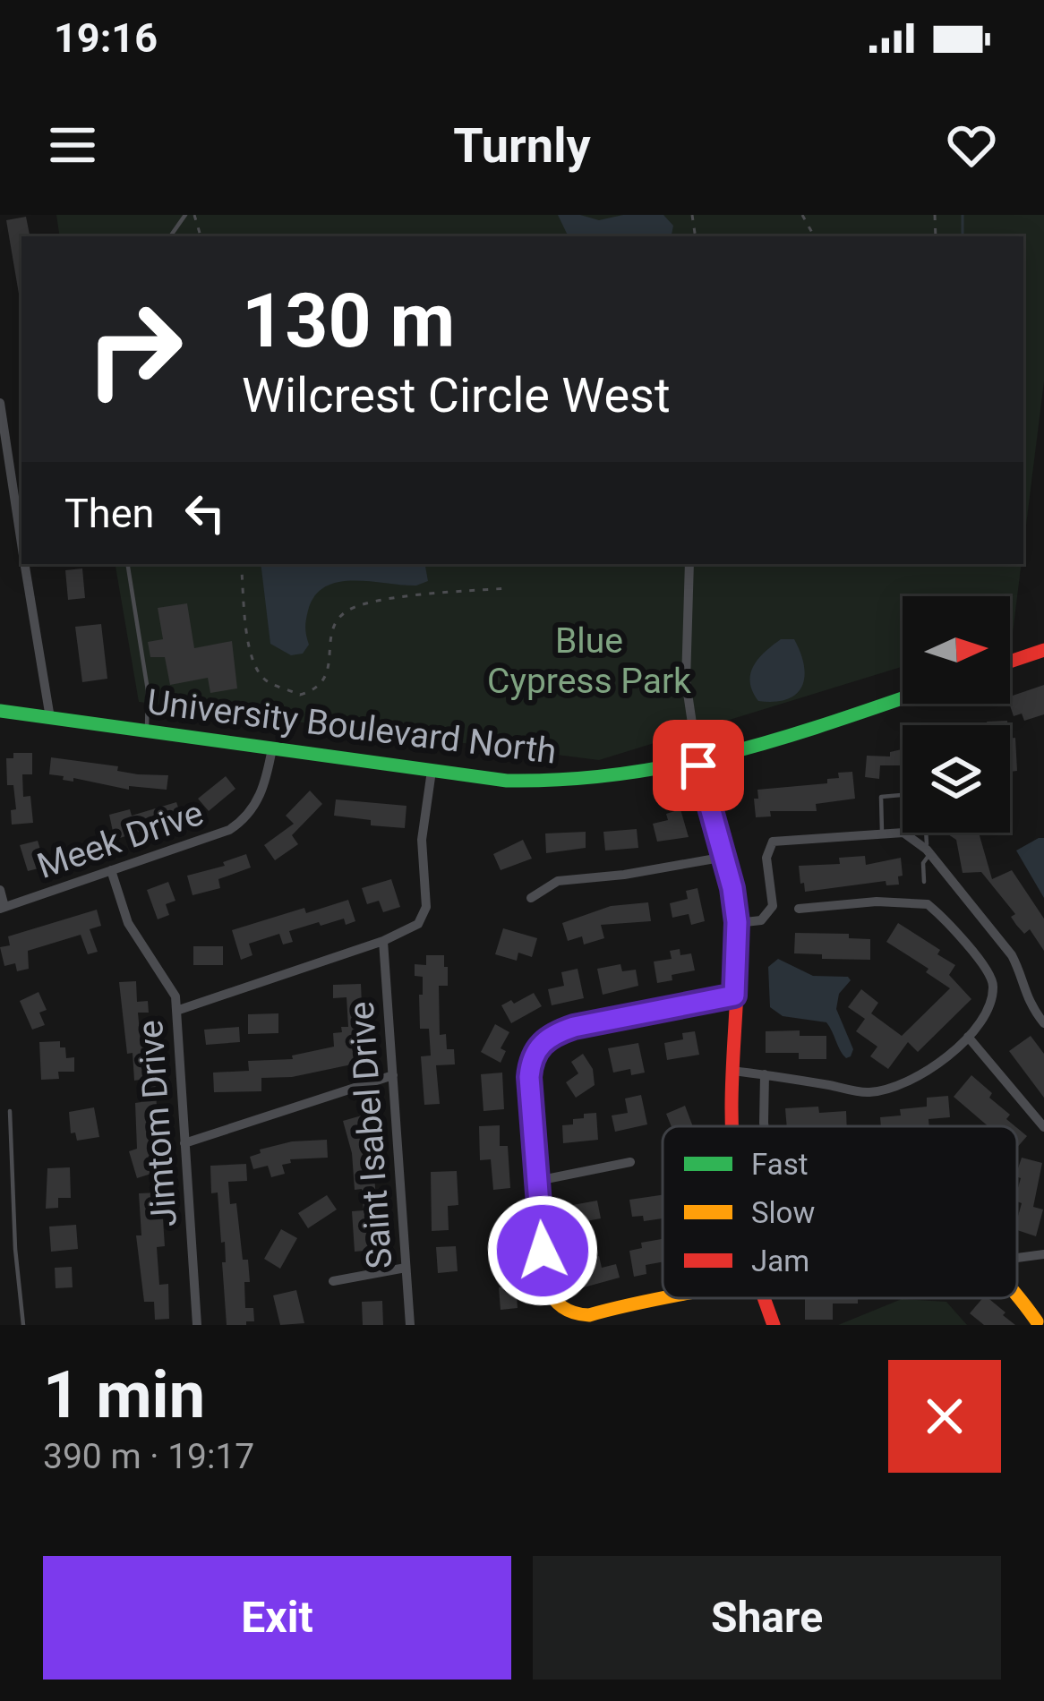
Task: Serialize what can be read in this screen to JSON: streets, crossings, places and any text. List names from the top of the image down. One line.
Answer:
{"streets":{"street":["University Boulevard North","Meek Drive","Jimtom Drive","Saint Isabel Drive"]},"crossings":[["University Boulevard North","Meek Drive"],["Meek Drive","Jimtom Drive"]],"parks":["Blue Cypress Park"],"legend":["Fast","Slow","Jam"],"north":"right","page":{"status":"19:16","header":"Turnly","turn":["130 m","Wilcrest Circle West"],"then":"Then","heading":["1 min","390 m · 19:17"],"buttons":["Exit","Share"]}}
